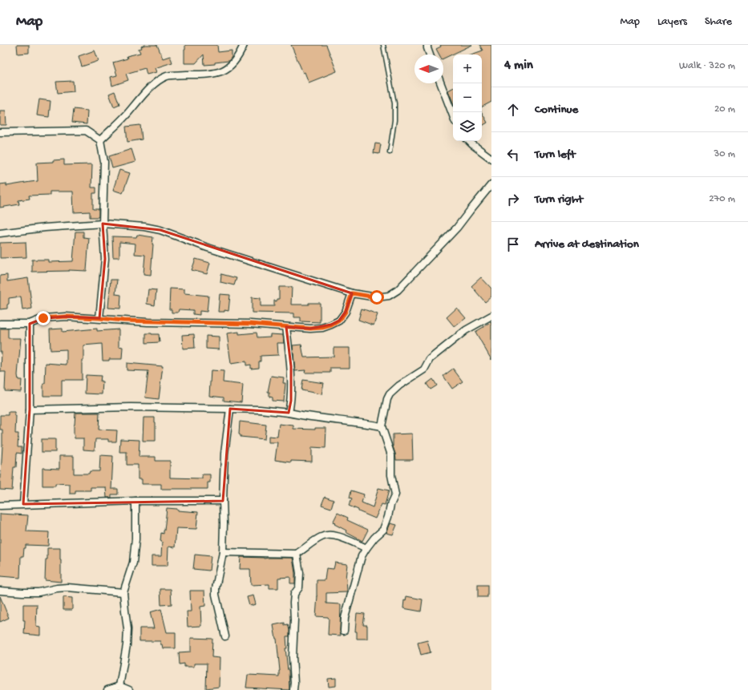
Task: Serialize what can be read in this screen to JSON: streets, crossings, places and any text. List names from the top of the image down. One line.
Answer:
{"north":"left","page":{"header":"Map","nav":["Map","Layers","Share"],"heading":["4 min","Walk · 320 m"],"map_buttons":["+","−"],"list":[["Continue","20 m"],["Turn left","30 m"],["Turn right","270 m"],"Arrive at destination"]}}
